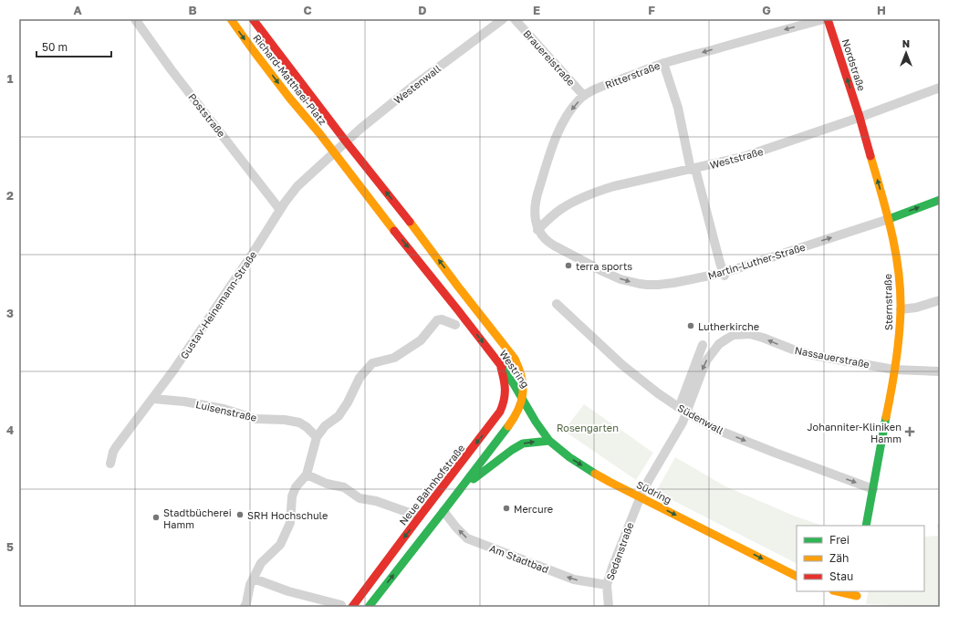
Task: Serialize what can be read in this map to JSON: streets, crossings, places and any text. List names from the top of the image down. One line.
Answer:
{"streets":{"main road":["Nordstraße","Richard-Matthaei-Platz","Martin-Luther-Straße","Sternstraße","Westring","Neue Bahnhofstraße","Südring"],"street":["Brauereistraße","Ritterstraße","Westenwall","Poststraße","Weststraße","Gustav-Heinemann-Straße","Nassauerstraße","Luisenstraße","Südenwall","Sedanstraße","Am Stadtbad"]},"crossings":[["Brauereistraße","Ritterstraße"],["Nordstraße","Weststraße"],["Nordstraße","Sternstraße"],["Ritterstraße","Weststraße"],["Ritterstraße","Martin-Luther-Straße"],["Richard-Matthaei-Platz","Westenwall"],["Richard-Matthaei-Platz","Gustav-Heinemann-Straße"],["Richard-Matthaei-Platz","Westring"],["Westenwall","Gustav-Heinemann-Straße"],["Westenwall","Westring"],["Poststraße","Gustav-Heinemann-Straße"],["Weststraße","Martin-Luther-Straße"],["Weststraße","Sternstraße"],["Martin-Luther-Straße","Sternstraße"],["Sternstraße","Nassauerstraße"],["Sternstraße","Südenwall"],["Gustav-Heinemann-Straße","Westring"],["Gustav-Heinemann-Straße","Luisenstraße"],["Nassauerstraße","Sedanstraße"],["Westring","Neue Bahnhofstraße"],["Westring","Südring"],["Südenwall","Sedanstraße"],["Südring","Sedanstraße"],["Sedanstraße","Am Stadtbad"]],"one_way":["Nordstraße","Ritterstraße","Martin-Luther-Straße","Nassauerstraße","Südenwall","Südring","Am Stadtbad"],"parks":["Rosengarten"],"places":{"other":["terra sports","Lutherkirche","Mercure","SRH Hochschule","Stadtbücherei Hamm"],"health":["Johanniter-Kliniken Hamm"]},"legend":["Frei","Zäh","Stau"],"scale_bar":"50 m","north":"top","grid":{"columns":["A","B","C","D","E","F","G","H"],"rows":["1","2","3","4","5"]}}
